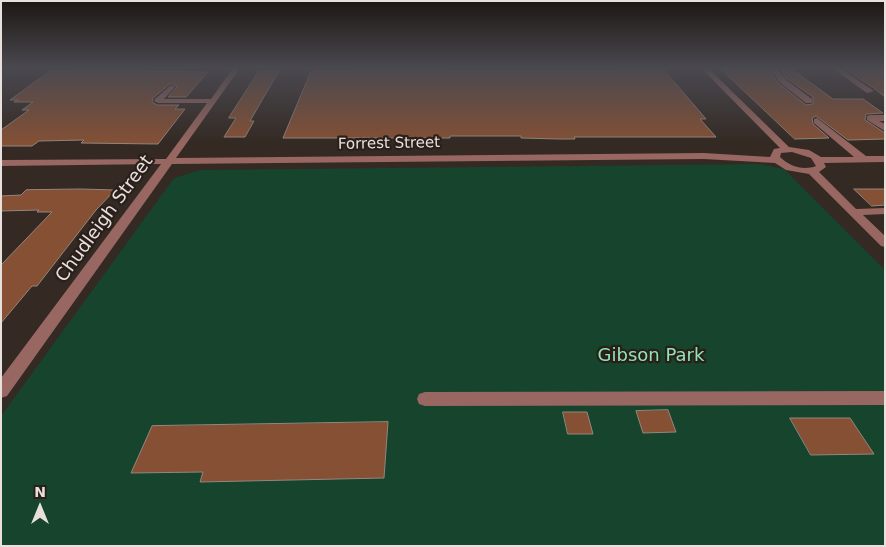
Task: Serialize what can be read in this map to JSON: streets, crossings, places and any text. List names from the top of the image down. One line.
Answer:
{"streets":{"street":["Forrest Street","Chudleigh Street"]},"crossings":[["Forrest Street","Chudleigh Street"]],"parks":["Gibson Park"],"north":"top"}
